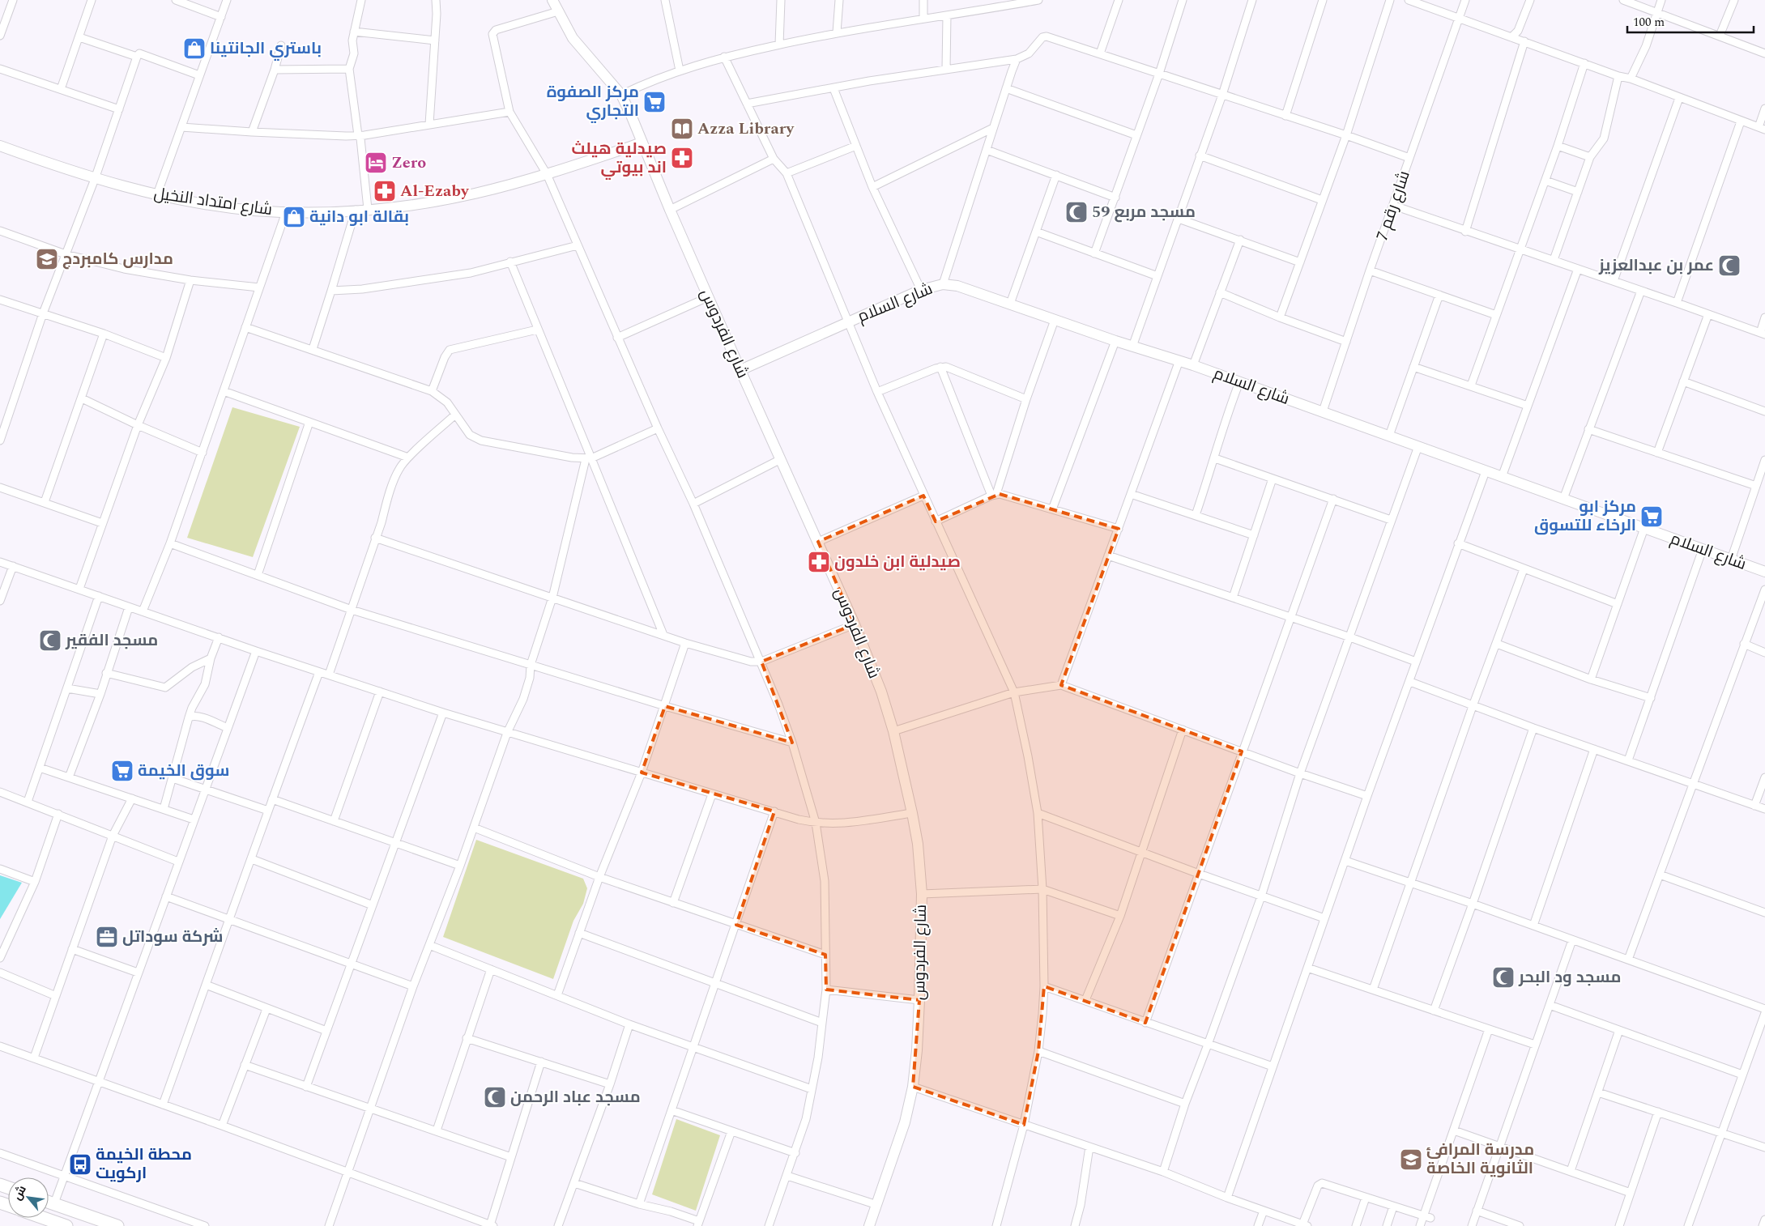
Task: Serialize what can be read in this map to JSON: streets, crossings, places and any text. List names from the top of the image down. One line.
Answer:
{"streets":{"street":["شارع امتداد النخيل","شارع رقم 7","شارع السلام","شارع الفردوس"]},"crossings":[["شارع امتداد النخيل","شارع الفردوس"],["شارع رقم 7","شارع السلام"],["شارع السلام","شارع الفردوس"]],"places":{"shop":["باستري الجانتينا","بقالة ابو دانية"],"supermarket":["مركز الصفوة التجاري","مركز ابو الرخاء للتسوق","سوق الخيمة"],"library":["Azza Library"],"pharmacy":["صيدلية هيلث اند بيوتي","Al-Ezaby","صيدلية ابن خلدون"],"hotel":["Zero"],"mosque":["مسجد مربع 59","عمر بن عبدالعزيز","مسجد الفقير","مسجد ود البحر","مسجد عباد الرحمن"],"school or university":["مدارس كامبردج","مدرسة المرافئ الثانوية الخاصة"],"office":["شركة سوداتل"],"bus stop":["محطة الخيمة اركويت"]},"scale_bar":"100 m","north":"top left"}
